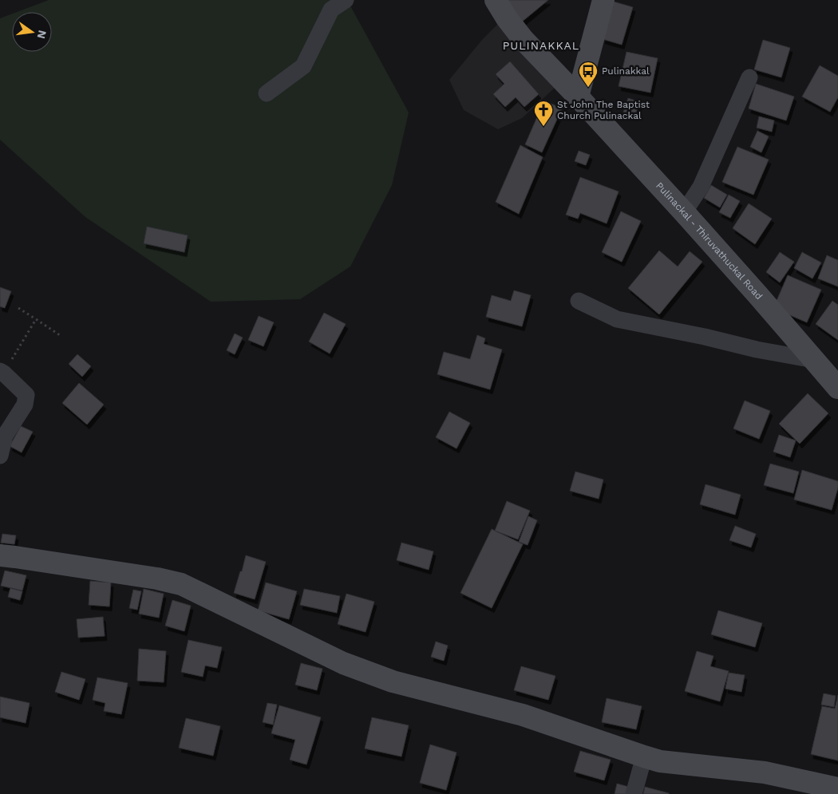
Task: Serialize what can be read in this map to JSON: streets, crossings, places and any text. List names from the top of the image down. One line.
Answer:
{"streets":{"street":["Pulinackal - Thiruvathuckal Road"]},"districts":["PULINAKKAL"],"places":{"bus stop":["Pulinakkal"],"church":["St John The Baptist Church Pulinackal"]},"north":"right"}
